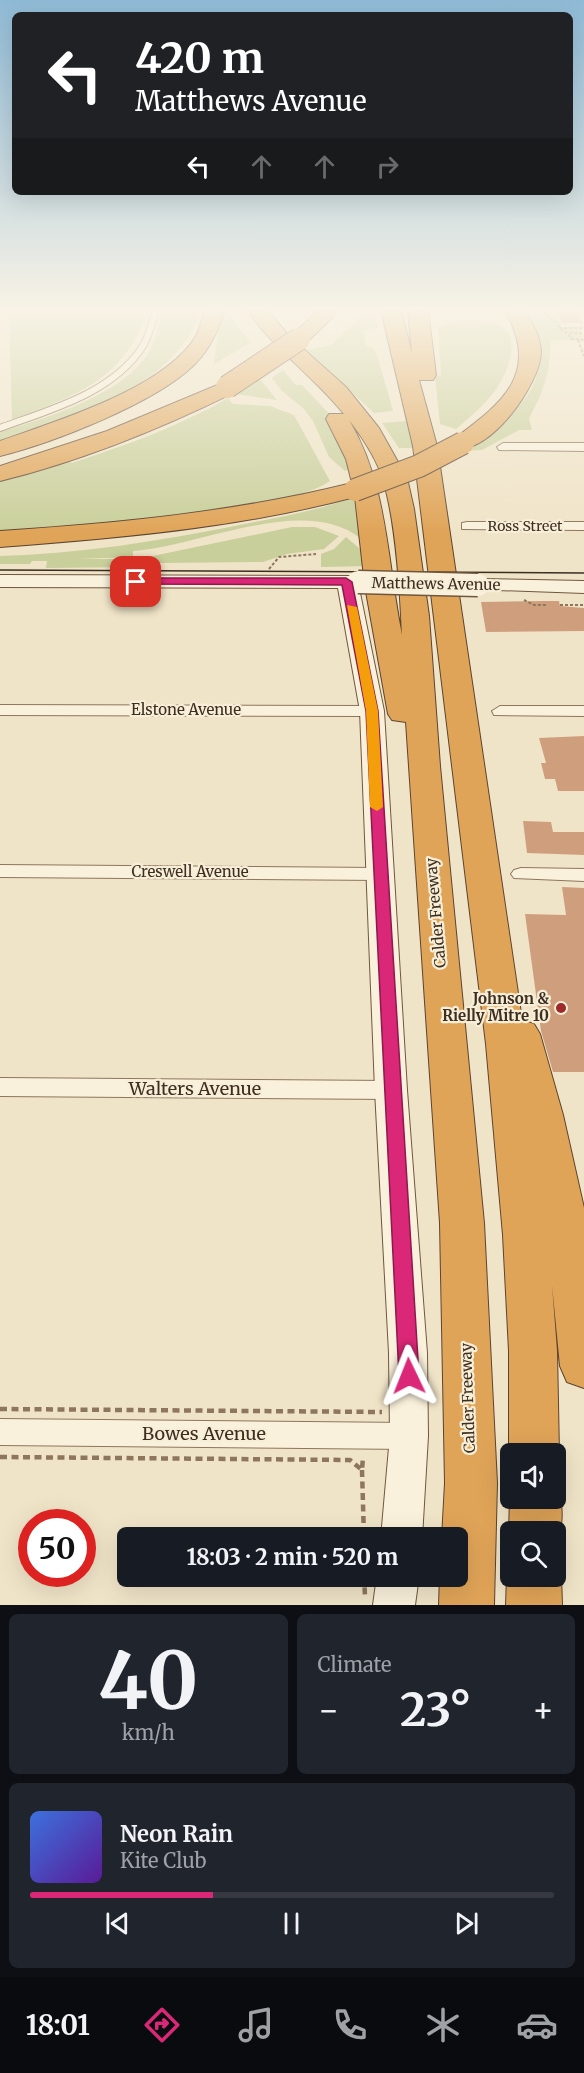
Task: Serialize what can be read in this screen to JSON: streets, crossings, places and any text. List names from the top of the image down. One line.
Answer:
{"streets":{"highway":["Calder Freeway"],"main road":["Matthews Avenue"],"street":["Ross Street","Elstone Avenue","Creswell Avenue","Walters Avenue","Bowes Avenue"]},"places":["Johnson & Rielly Mitre 10"],"page":{"turn":["420 m","Matthews Avenue"],"limit":"50","trip":"18:03 · 2 min · 520 m","tile":[["40","km/h"],"Climate"],"heat":["−","23°","+"],"song":["Neon Rain","Kite Club"],"tabs":"18:01"}}
